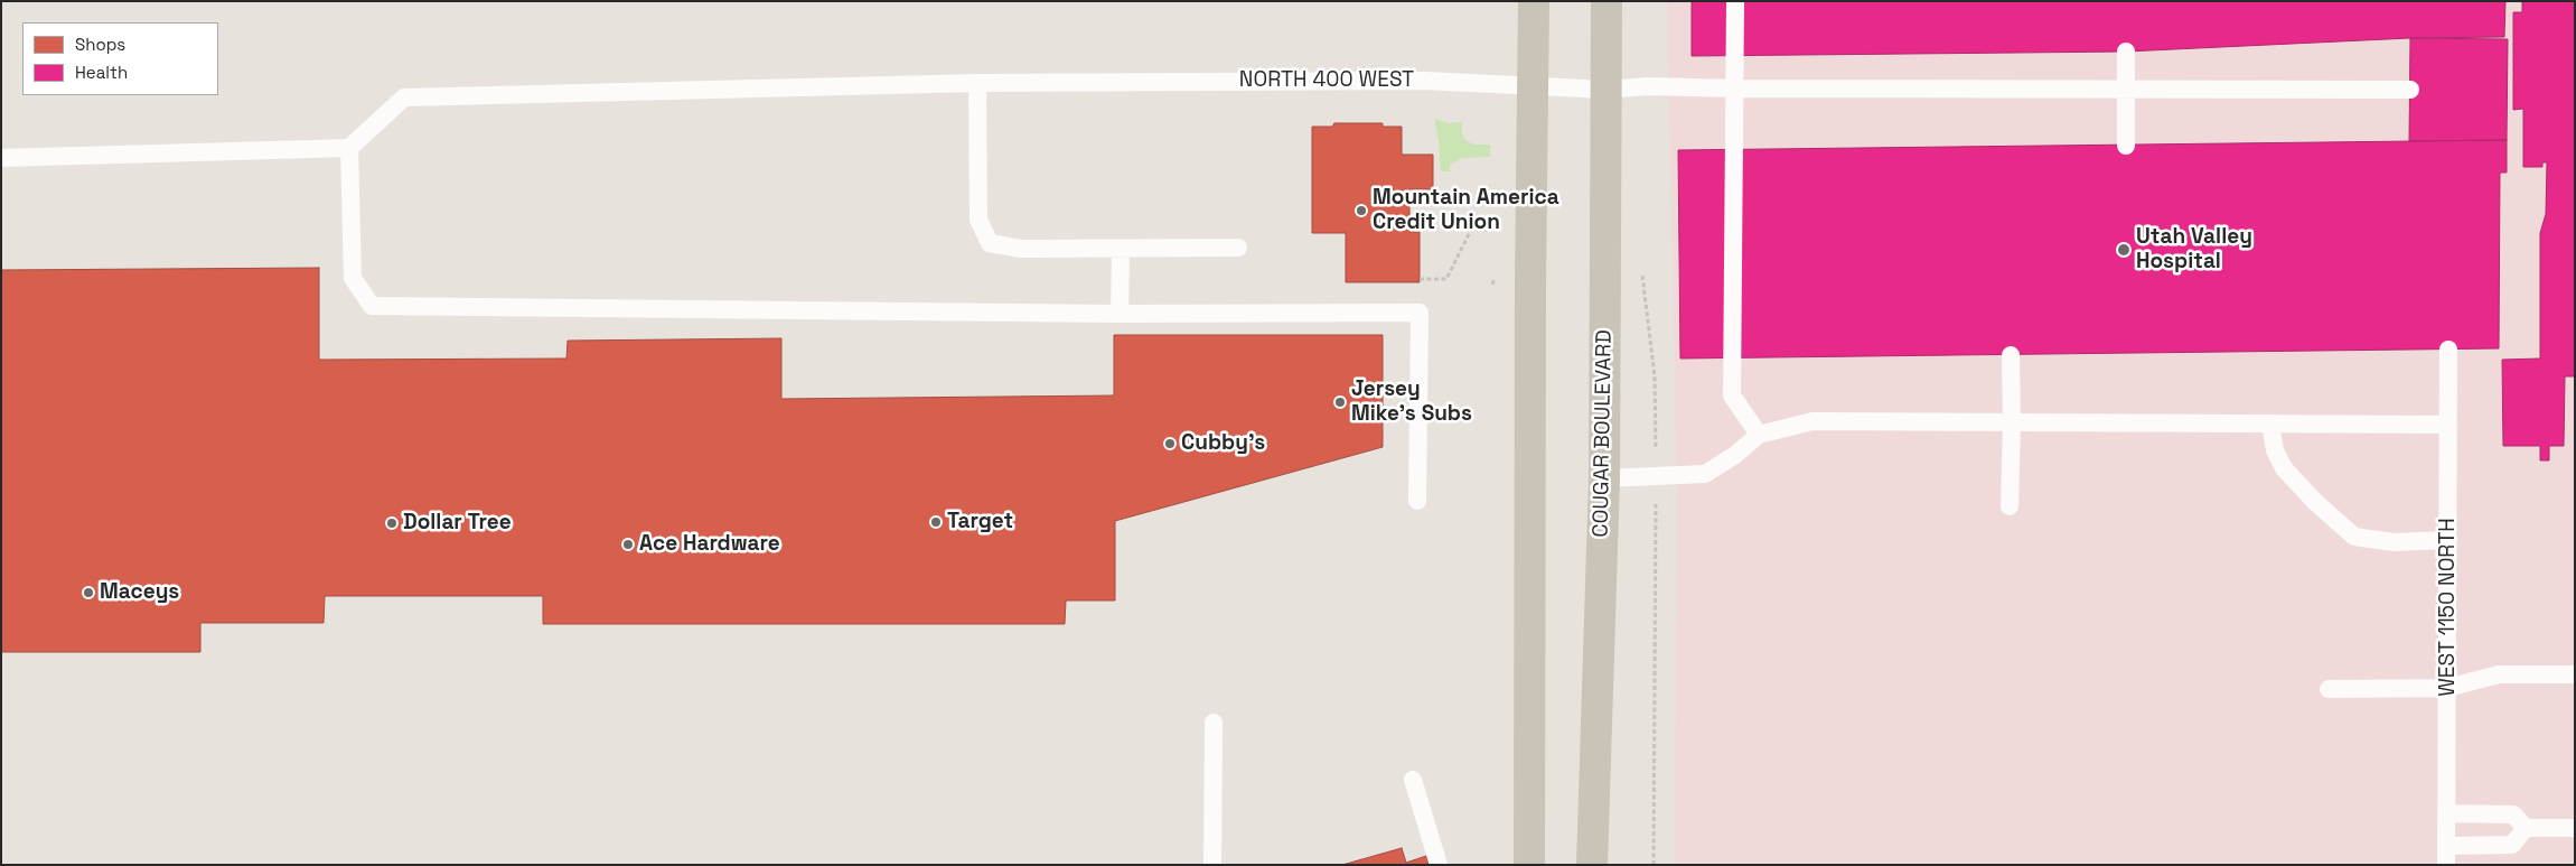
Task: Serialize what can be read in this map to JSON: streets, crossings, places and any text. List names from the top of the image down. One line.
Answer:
{"streets":{"main road":["COUGAR BOULEVARD"],"lane":["NORTH 400 WEST","WEST 1150 NORTH"]},"crossings":[["NORTH 400 WEST","COUGAR BOULEVARD"]],"places":["Mountain America Credit Union","Utah Valley Hospital","Jersey Mike's Subs","Cubby's","Target","Dollar Tree","Ace Hardware","Maceys"],"legend":["Shops","Health"]}
